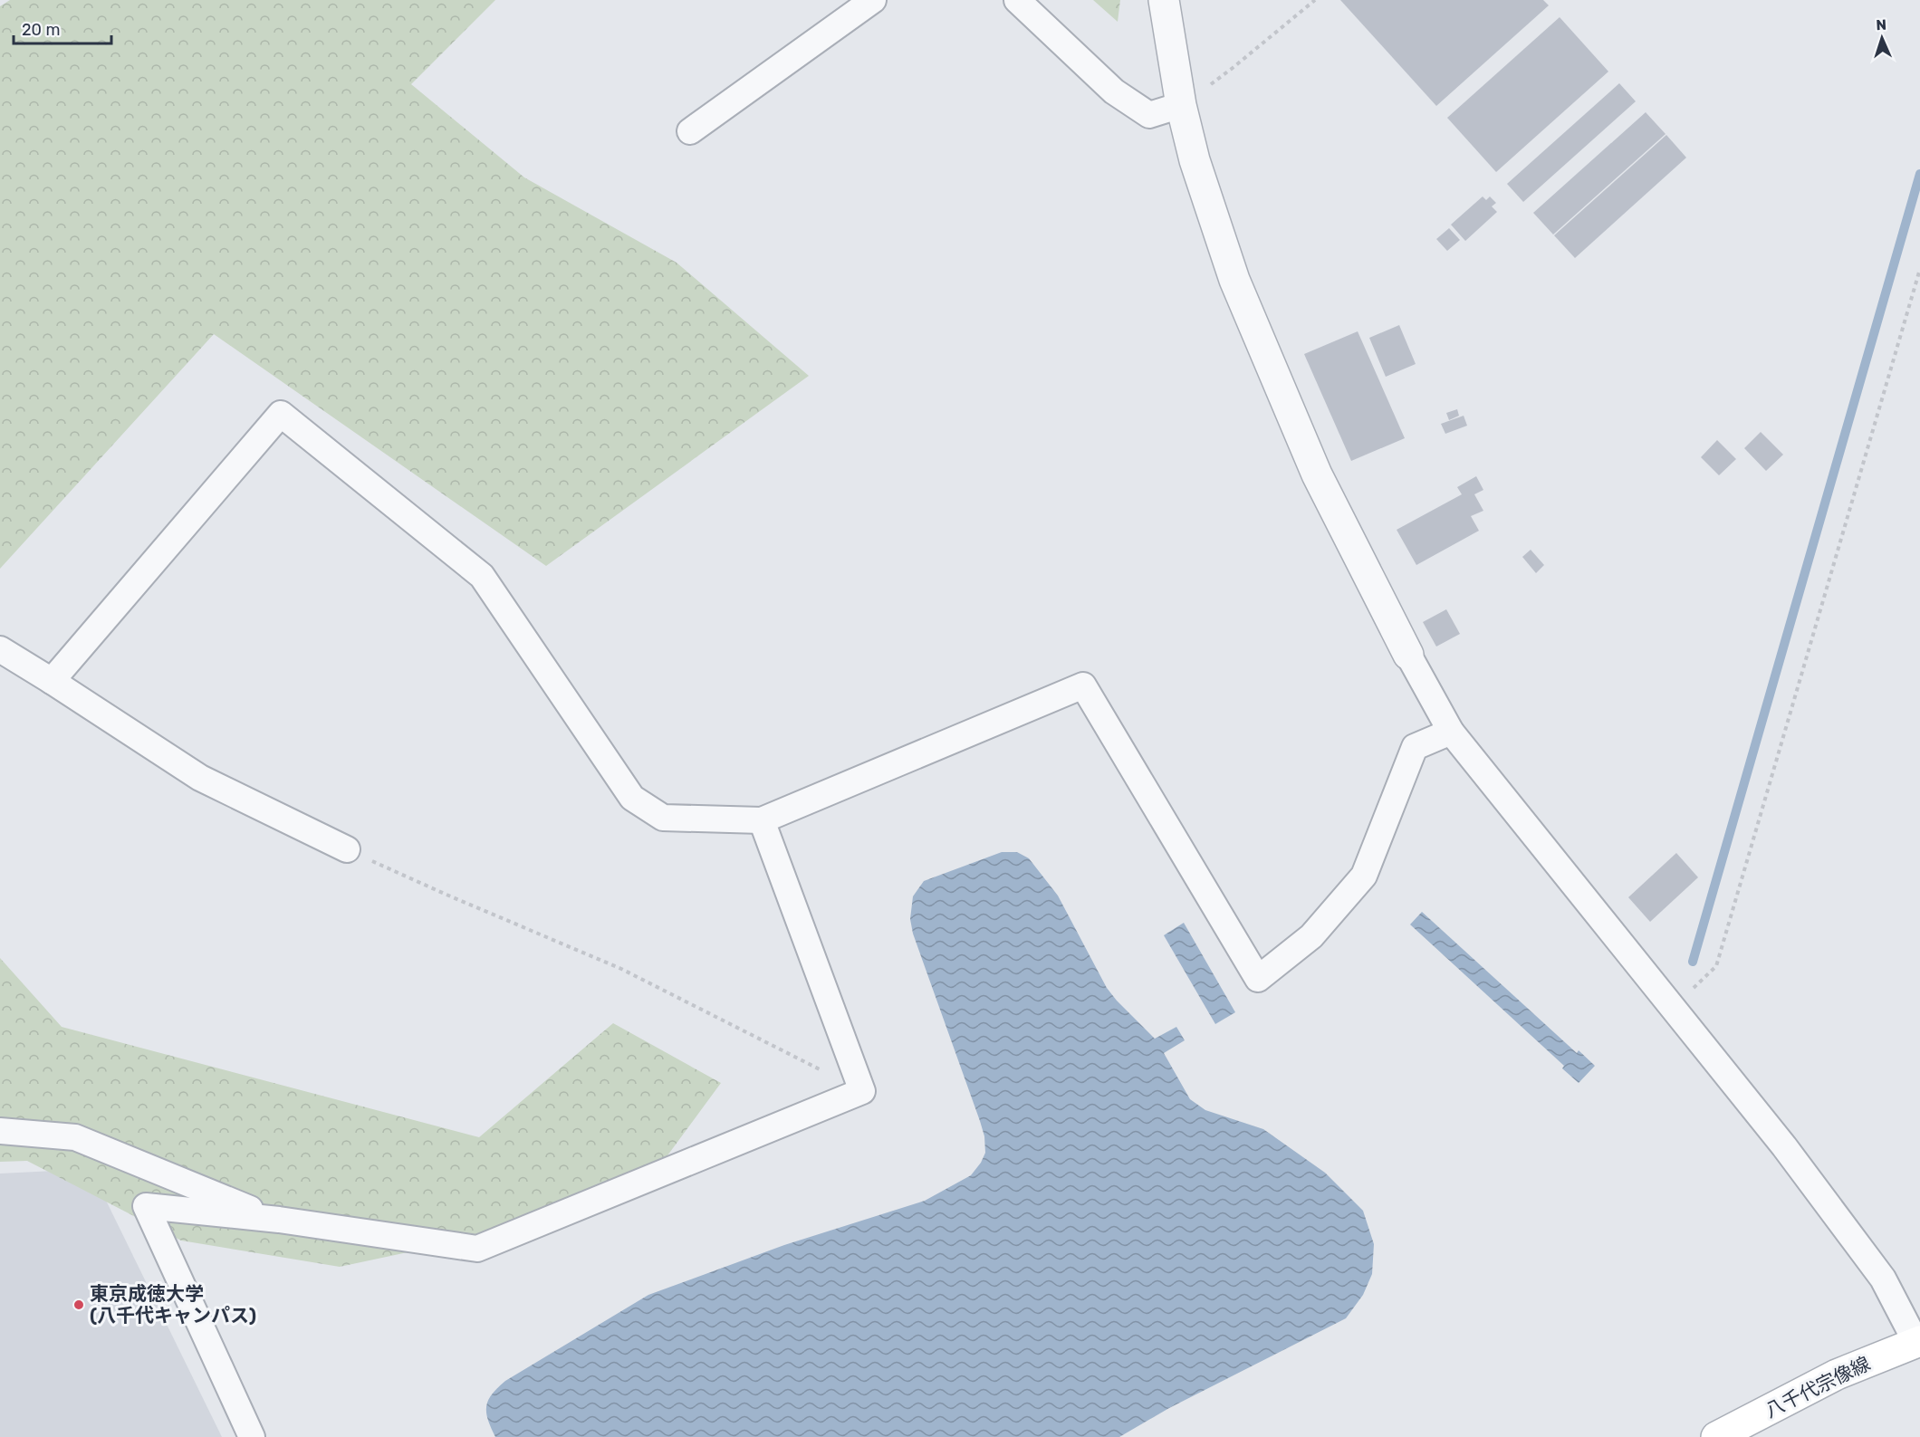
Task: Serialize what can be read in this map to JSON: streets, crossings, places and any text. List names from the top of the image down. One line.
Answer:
{"streets":{"main road":["八千代宗像線"]},"places":["東京成徳大学 (八千代キャンパス)"],"scale_bar":"20 m","north":"top"}
